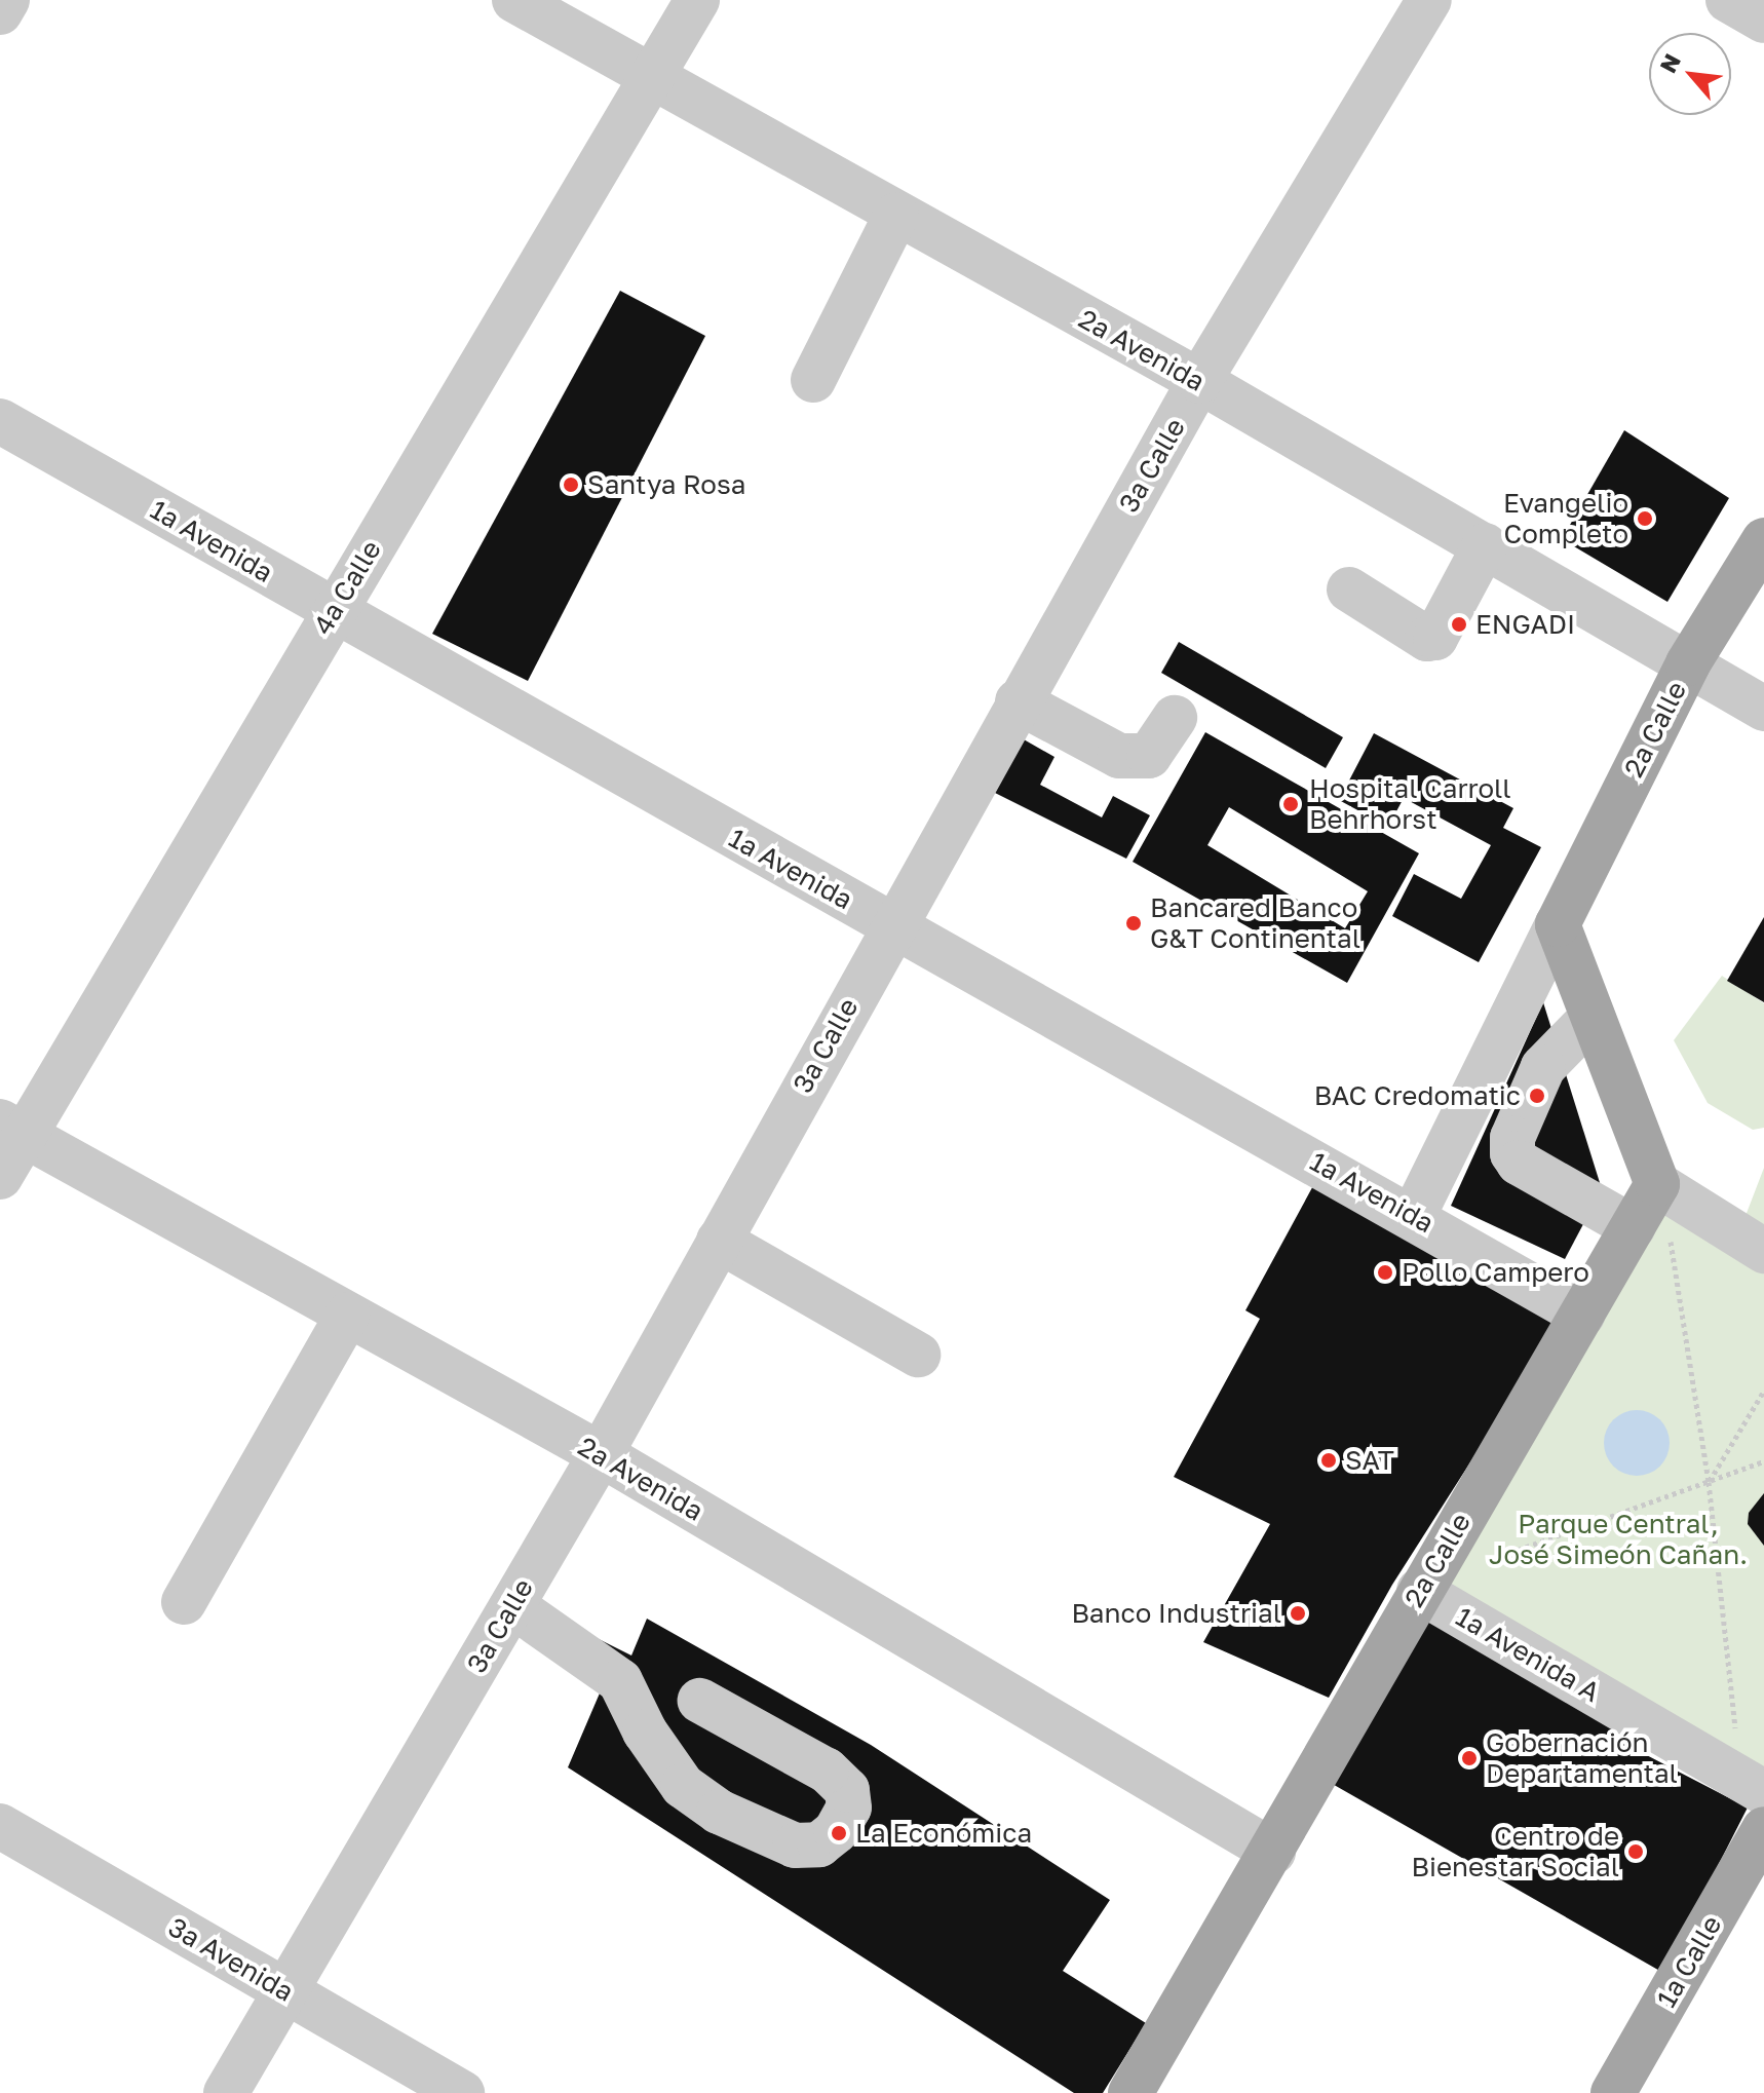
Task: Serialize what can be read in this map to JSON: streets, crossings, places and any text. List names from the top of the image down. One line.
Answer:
{"streets":{"main road":["2a Calle","1a Calle"],"street":["2a Avenida","3a Calle","1a Avenida","4a Calle","1a Avenida A","3a Avenida"]},"crossings":[["2a Avenida","3a Calle"],["2a Avenida","4a Calle"],["2a Avenida","2a Calle"],["3a Calle","1a Avenida"],["3a Calle","3a Avenida"],["1a Avenida","4a Calle"],["1a Avenida","2a Calle"],["2a Calle","1a Avenida A"]],"parks":["Parque Central, José Simeón Cañan."],"places":["Santya Rosa","Evangelio Completo","ENGADI","Hospital Carroll Behrhorst","Bancared Banco G&T Continental","BAC Credomatic","Pollo Campero","SAT","Banco Industrial","Gobernación Departamental","La Económica","Centro de Bienestar Social"],"north":"top left"}
